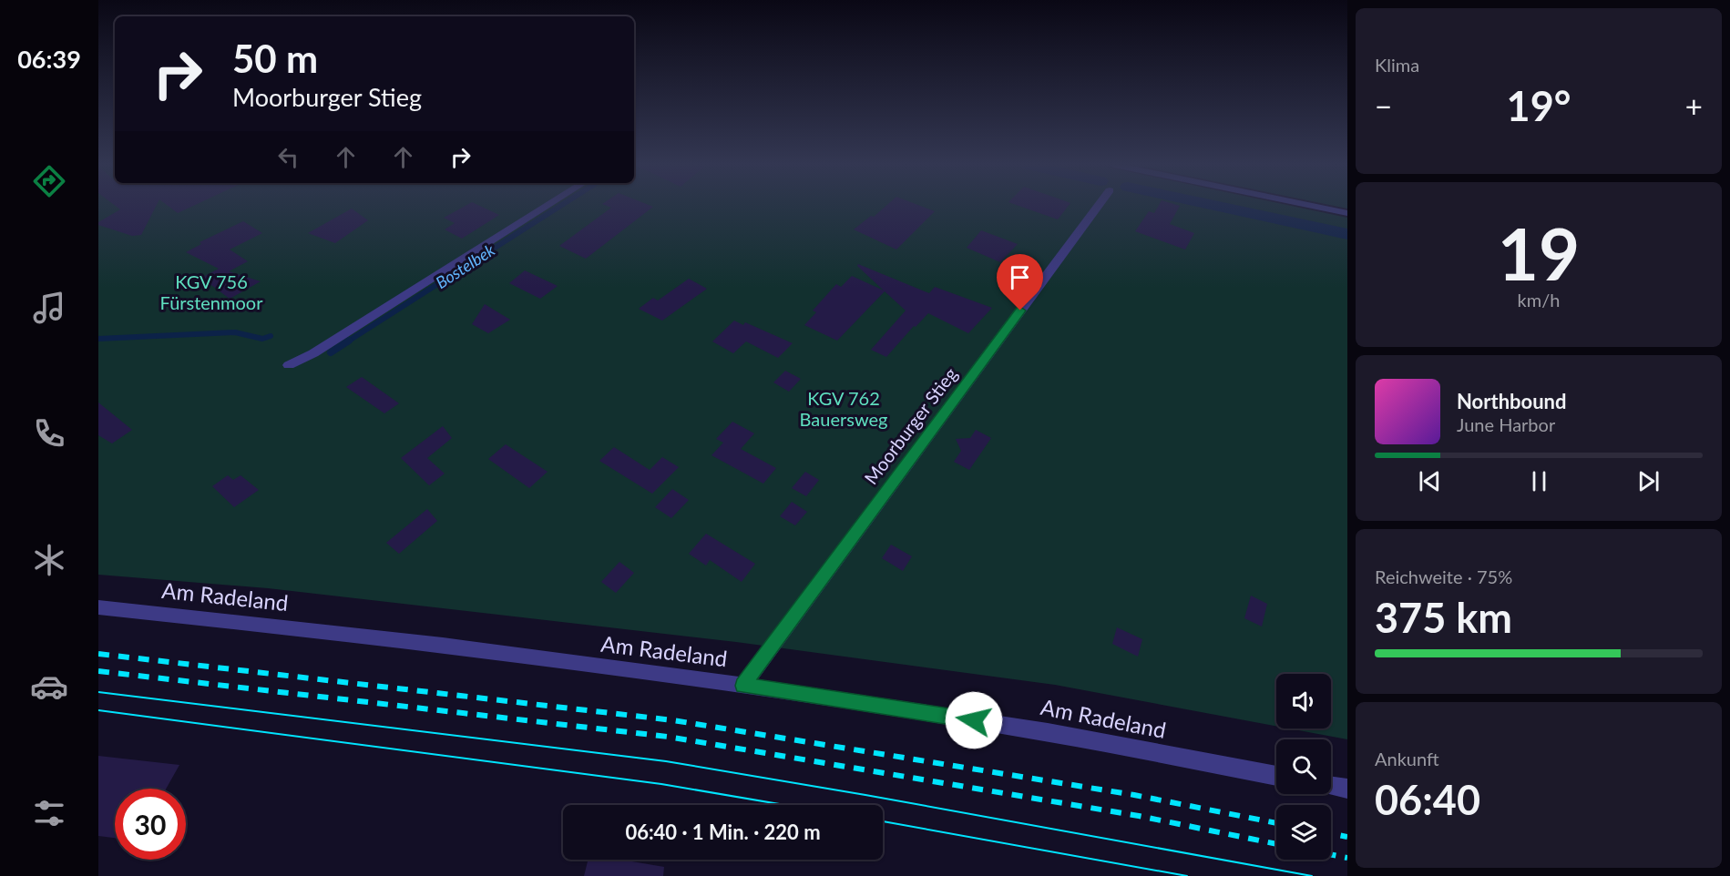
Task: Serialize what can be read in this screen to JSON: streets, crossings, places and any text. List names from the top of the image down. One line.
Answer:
{"streets":{"street":["Moorburger Stieg","Am Radeland"]},"crossings":[["Moorburger Stieg","Am Radeland"]],"water":["Bostelbek"],"parks":["KGV 756 Fürstenmoor","KGV 762 Bauersweg"],"page":{"tabs":"06:39","tile":["Klima",["19","km/h"],["Reichweite · 75%","375 km"],["Ankunft","06:40"]],"turn":["50 m","Moorburger Stieg"],"heat":["−","19°","+"],"song":["Northbound","June Harbor"],"limit":"30","trip":"06:40 · 1 Min. · 220 m"}}
